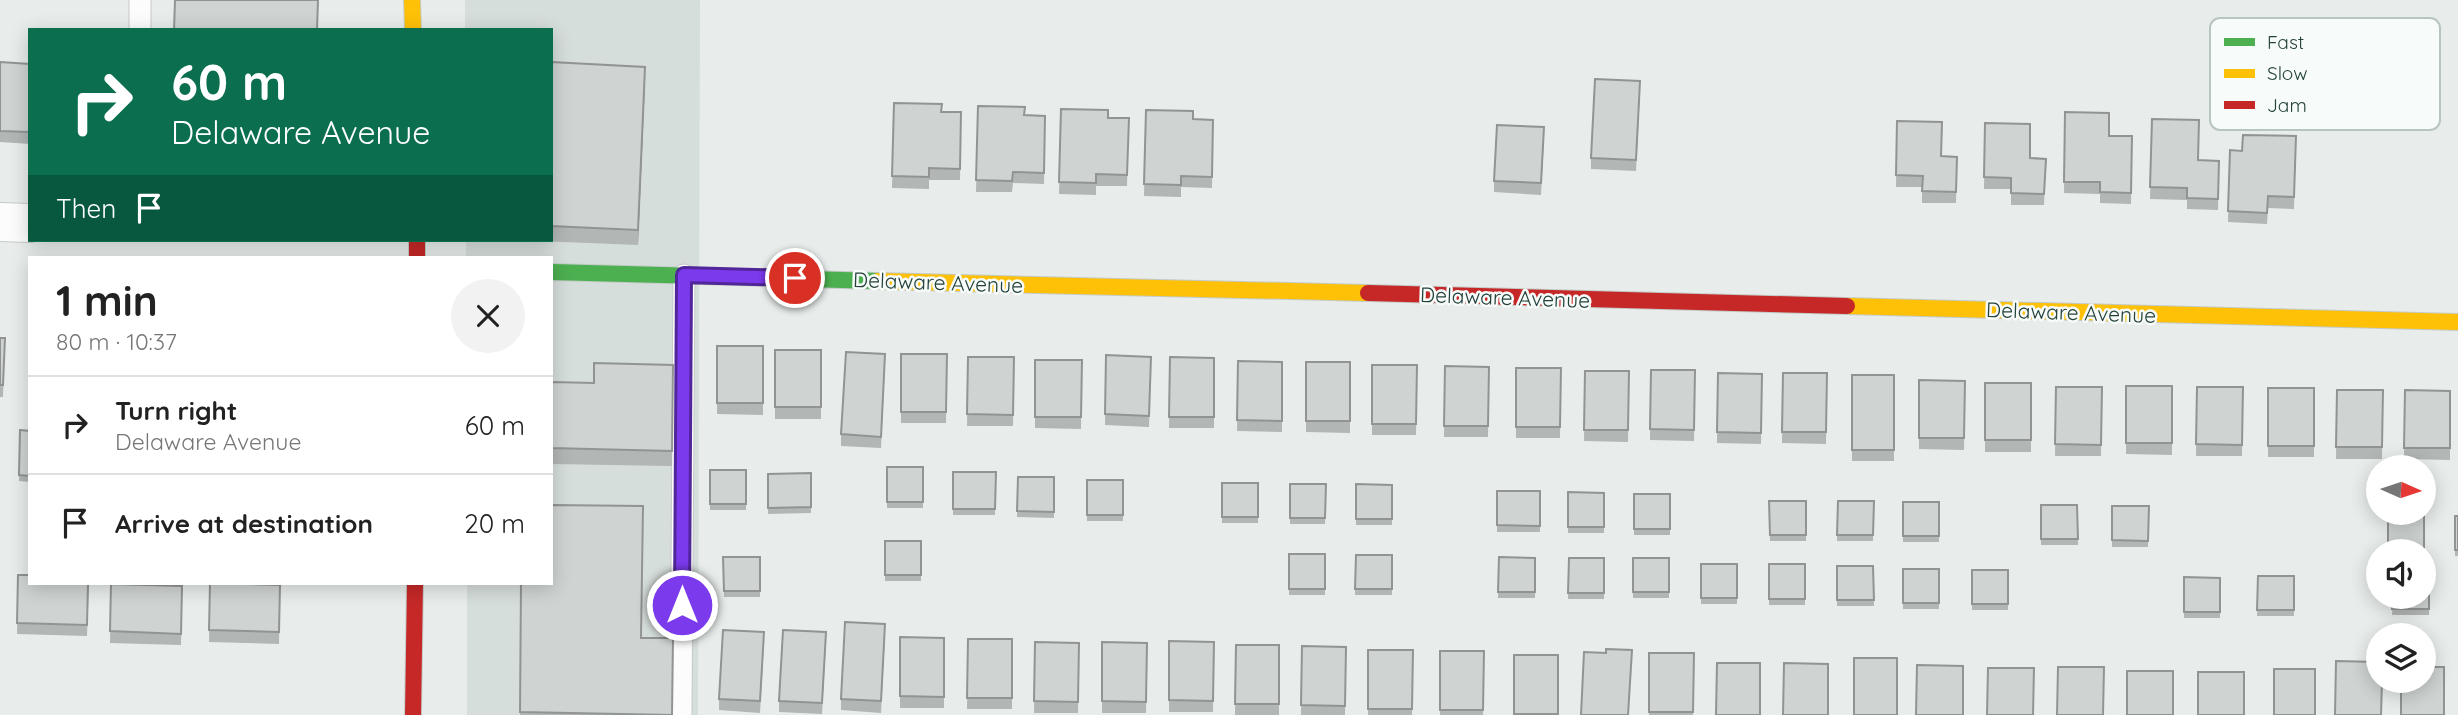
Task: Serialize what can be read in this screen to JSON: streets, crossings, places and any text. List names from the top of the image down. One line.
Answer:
{"streets":{"street":["Delaware Avenue"]},"legend":["Fast","Slow","Jam"],"north":"right","page":{"turn":["60 m","Delaware Avenue"],"then":"Then","heading":["1 min","80 m · 10:37"],"list":[{"name":"Turn right","note":"Delaware Avenue","value":"60 m"},{"name":"Arrive at destination","value":"20 m"}]}}
